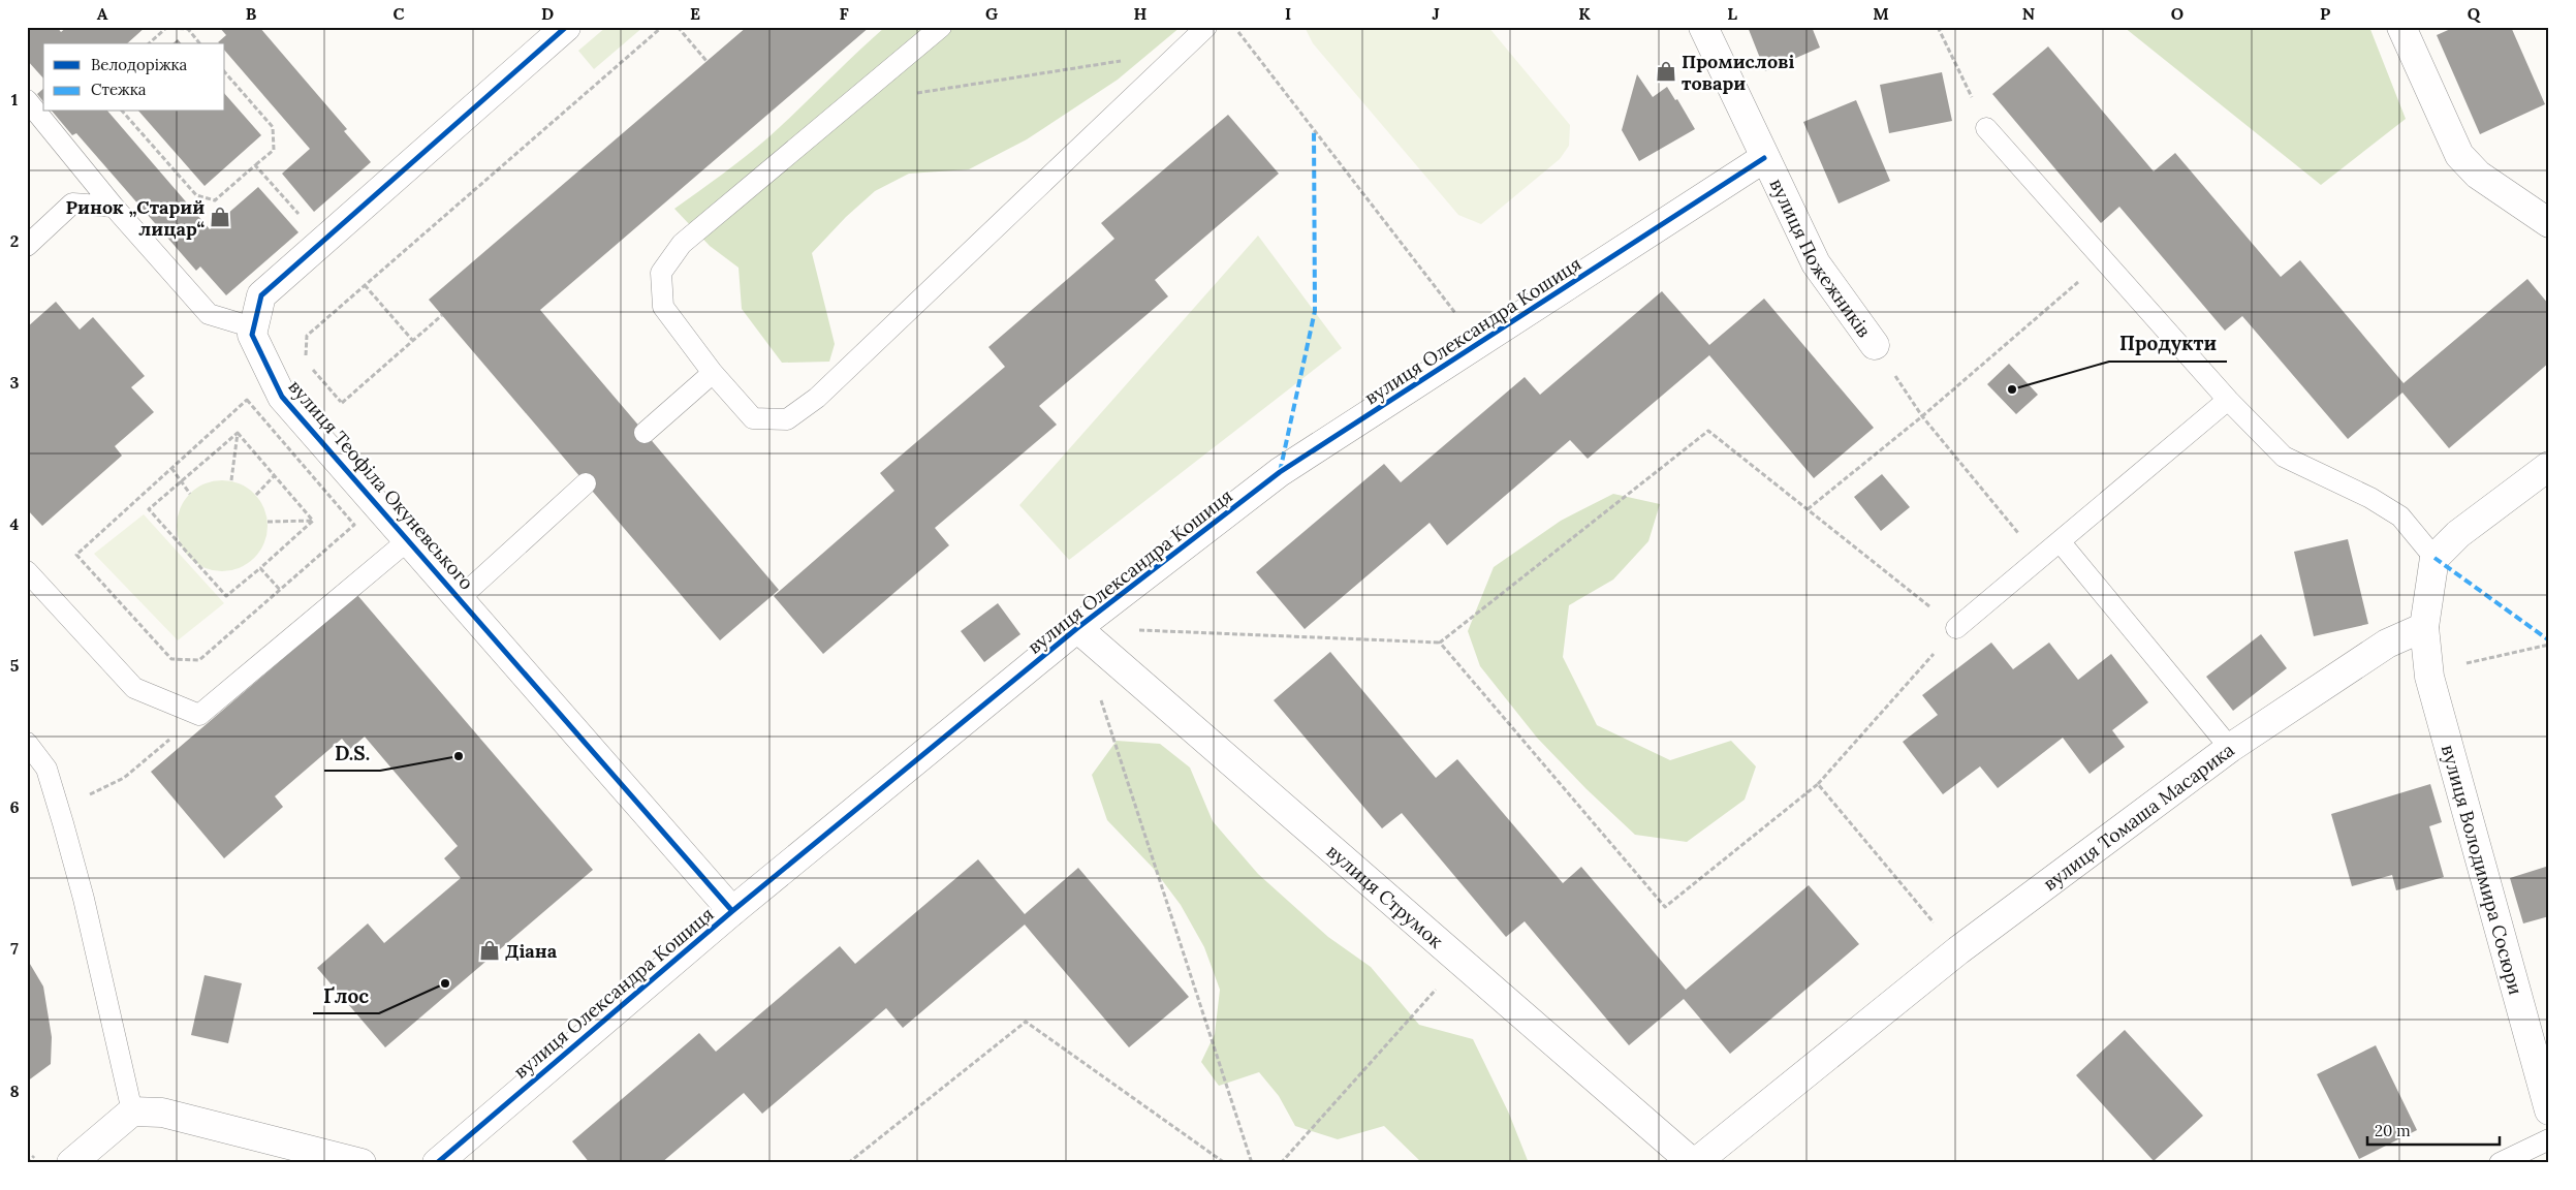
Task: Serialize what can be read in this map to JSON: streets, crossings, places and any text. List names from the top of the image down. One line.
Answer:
{"streets":{"street":["вулиця Пожежників","вулиця Олександра Кошиця","вулиця Теофіла Окуневського","вулиця Томаша Масарика","вулиця Володимира Сосюри","вулиця Струмок"]},"crossings":[["вулиця Пожежників","вулиця Олександра Кошиця"],["вулиця Олександра Кошиця","вулиця Теофіла Окуневського"],["вулиця Олександра Кошиця","вулиця Струмок"],["вулиця Томаша Масарика","вулиця Володимира Сосюри"],["вулиця Томаша Масарика","вулиця Струмок"]],"places":{"shop":["Промислові товари","Ринок „Старий лицар“","Діана"],"other":["Продукти","D.S.","Ґлос"]},"legend":["Велодоріжка","Стежка"],"scale_bar":"20 m","grid":{"columns":["A","B","C","D","E","F","G","H","I","J","K","L","M","N","O","P","Q"],"rows":["1","2","3","4","5","6","7","8"]}}
